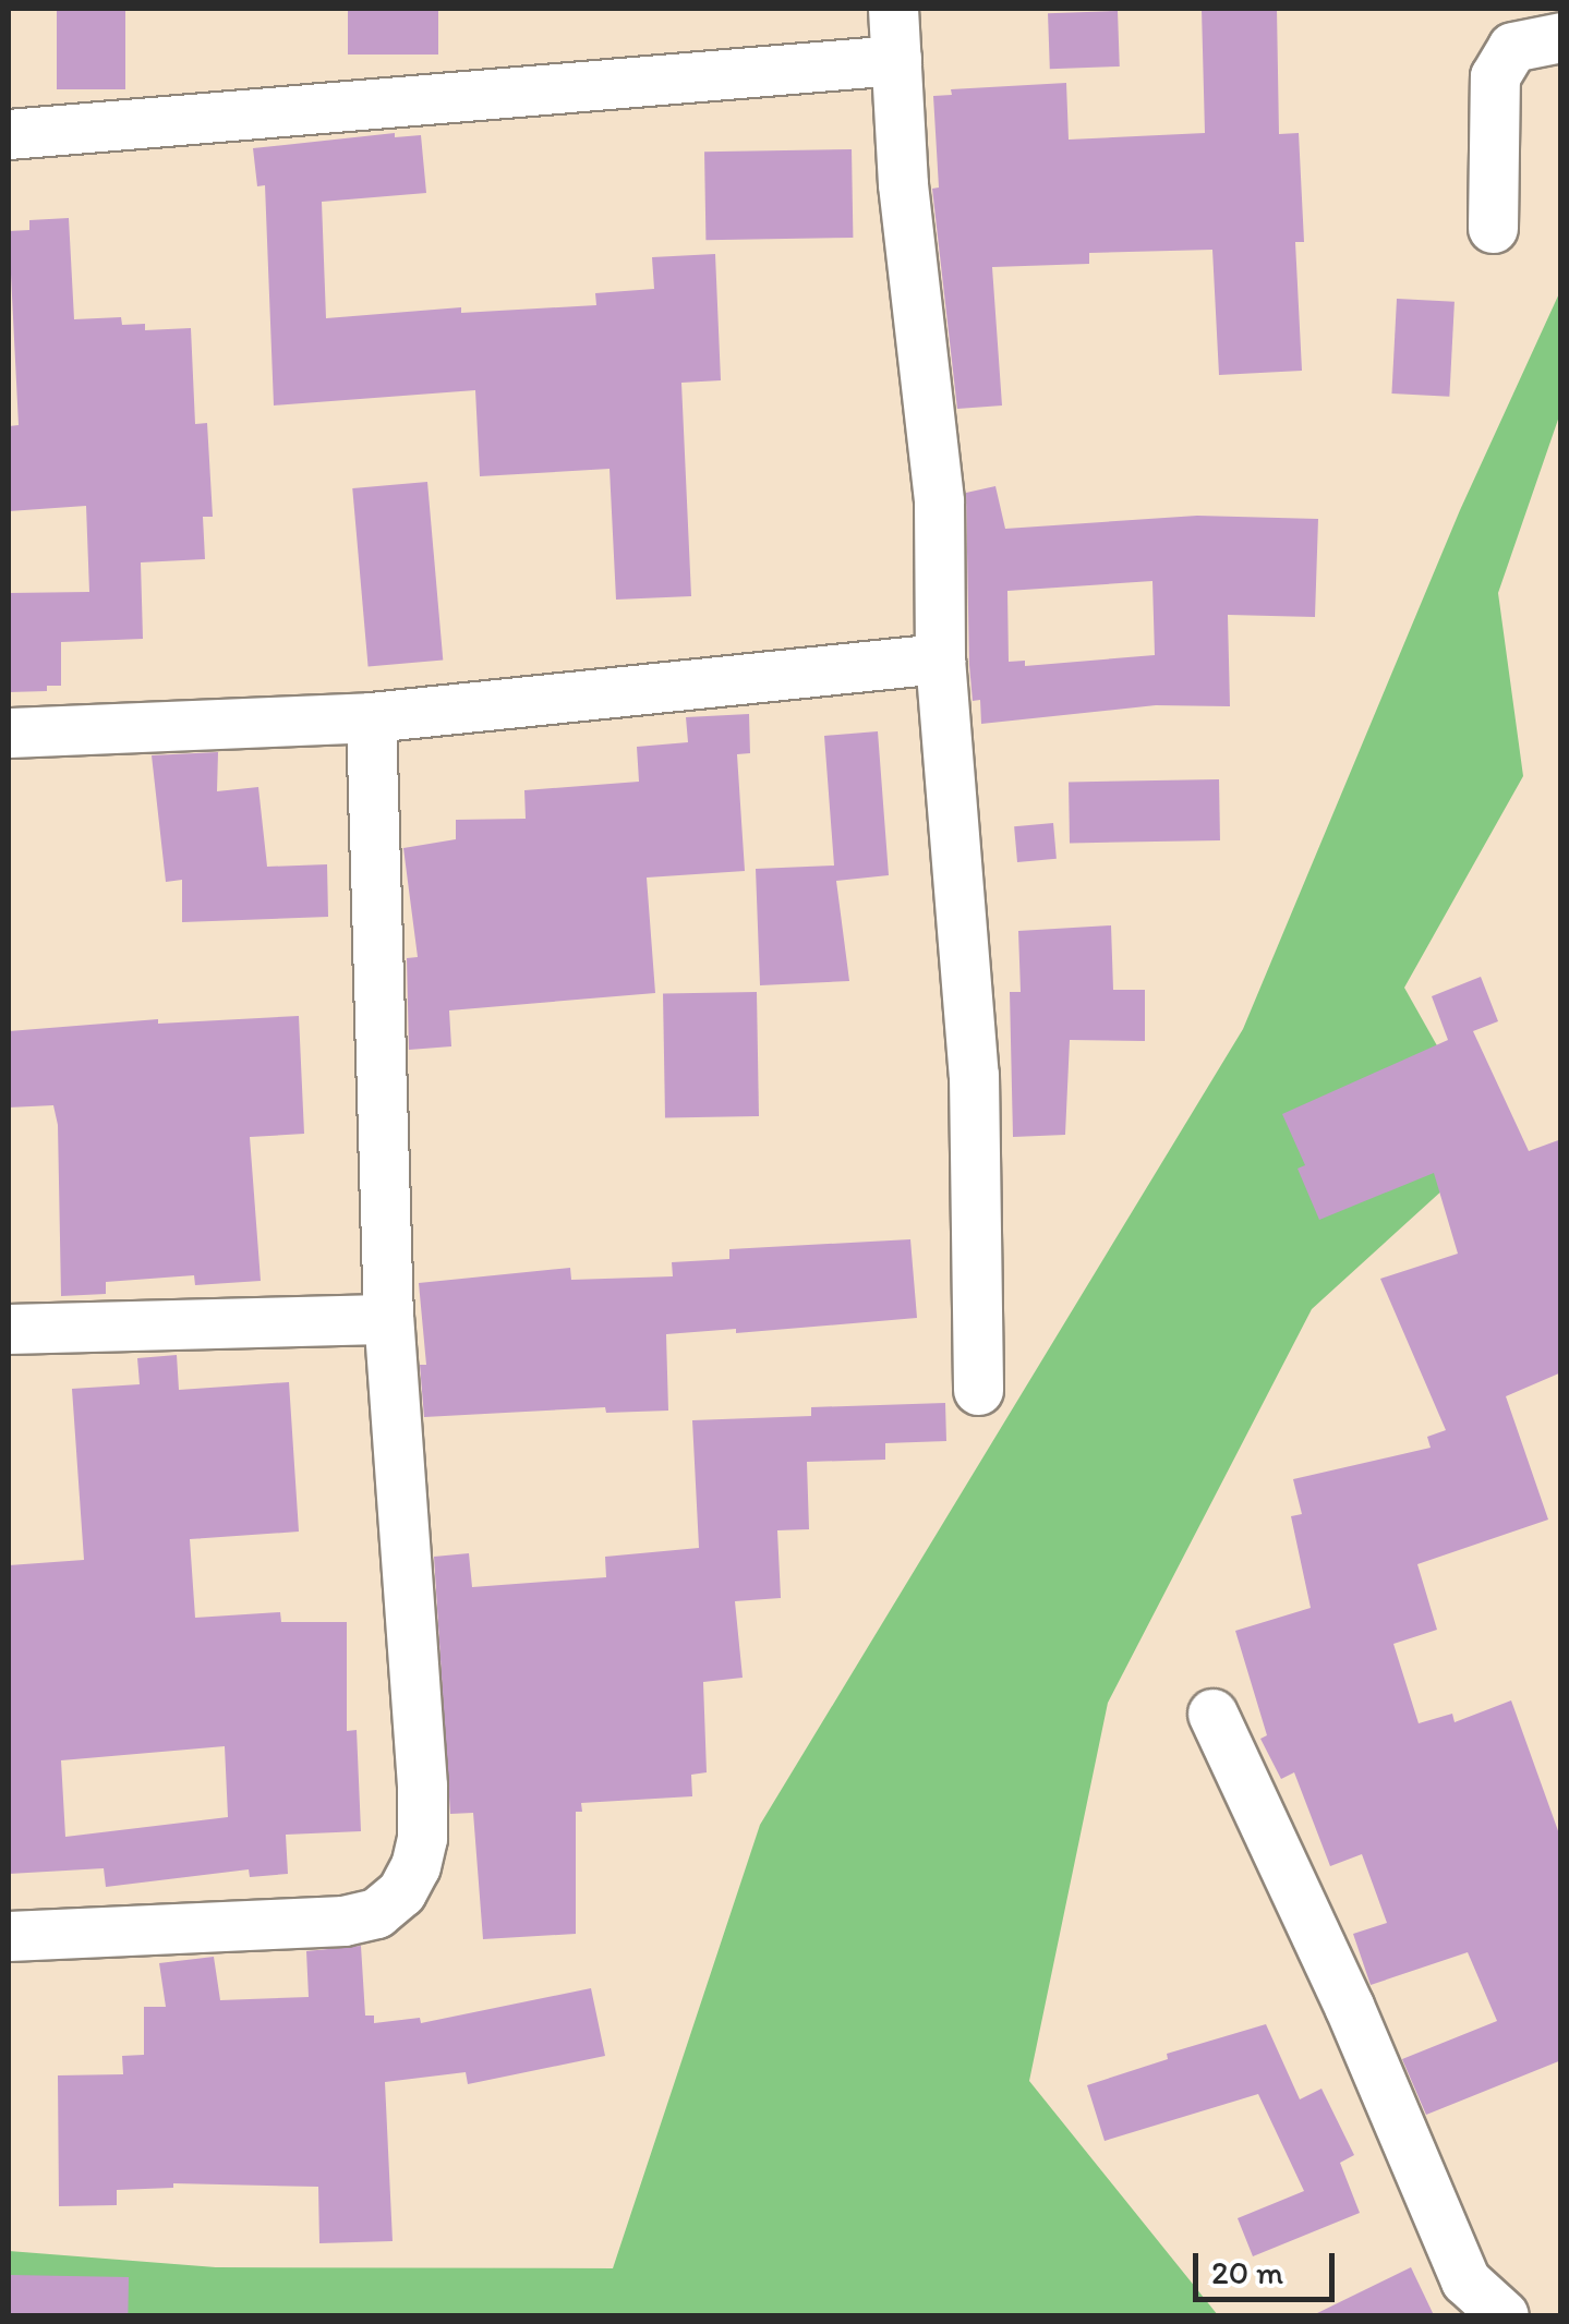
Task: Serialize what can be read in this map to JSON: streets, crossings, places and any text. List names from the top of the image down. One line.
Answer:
{"scale_bar":"20 m"}
